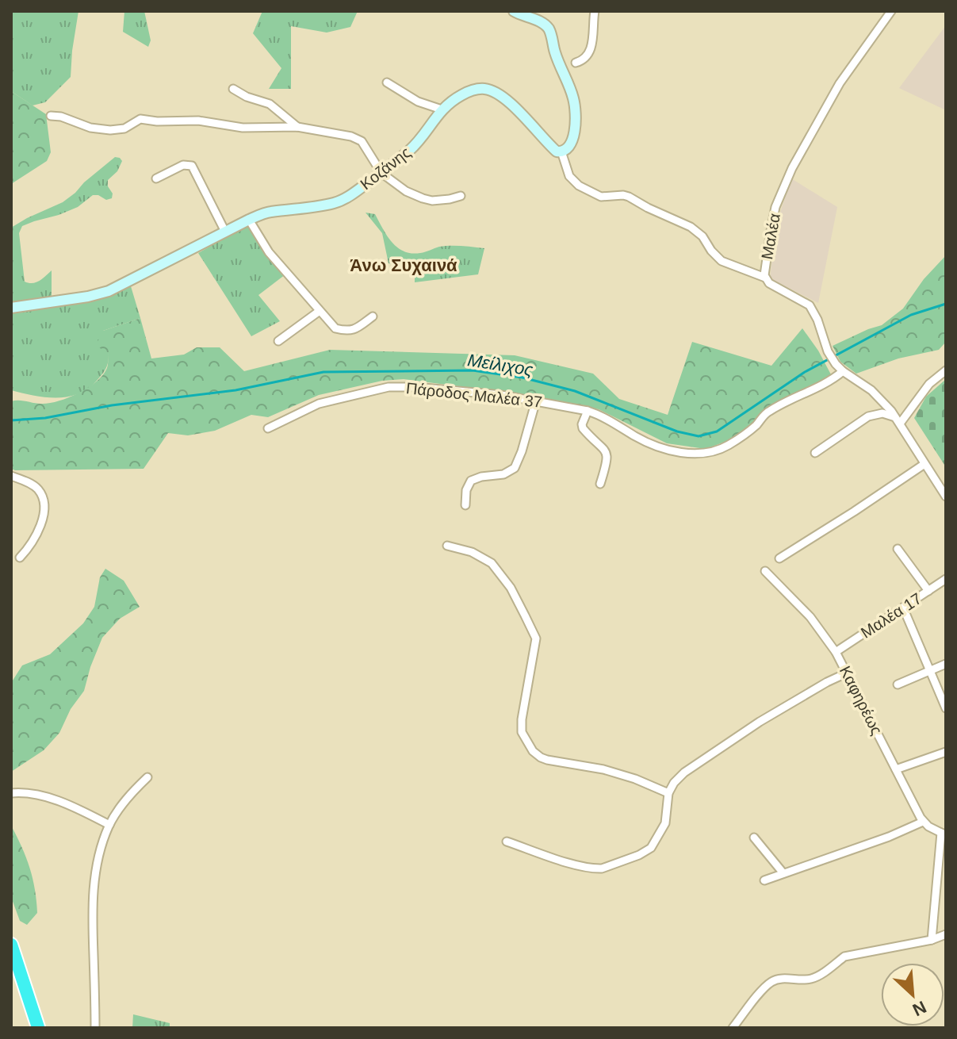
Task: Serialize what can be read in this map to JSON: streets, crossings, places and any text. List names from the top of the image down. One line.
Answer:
{"streets":{"street":["Κοζάνης","Μαλέα","Πάροδος Μαλέα 37","Μαλέα 17","Καφηρέως"]},"crossings":[["Μαλέα","Πάροδος Μαλέα 37"],["Μαλέα 17","Καφηρέως"]],"districts":["Άνω Συχαινά"],"water":["Μείλιχος"],"north":"bottom right"}
